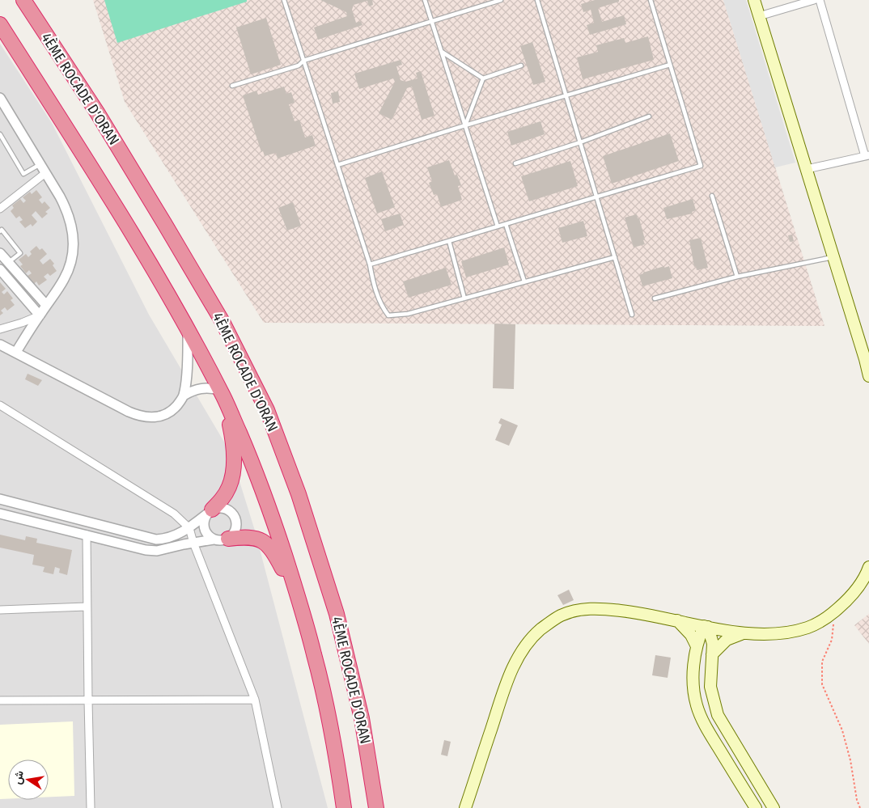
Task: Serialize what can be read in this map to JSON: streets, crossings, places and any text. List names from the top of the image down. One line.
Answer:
{"streets":{"highway":["4ÈME ROCADE D'ORAN"]},"north":"left"}
